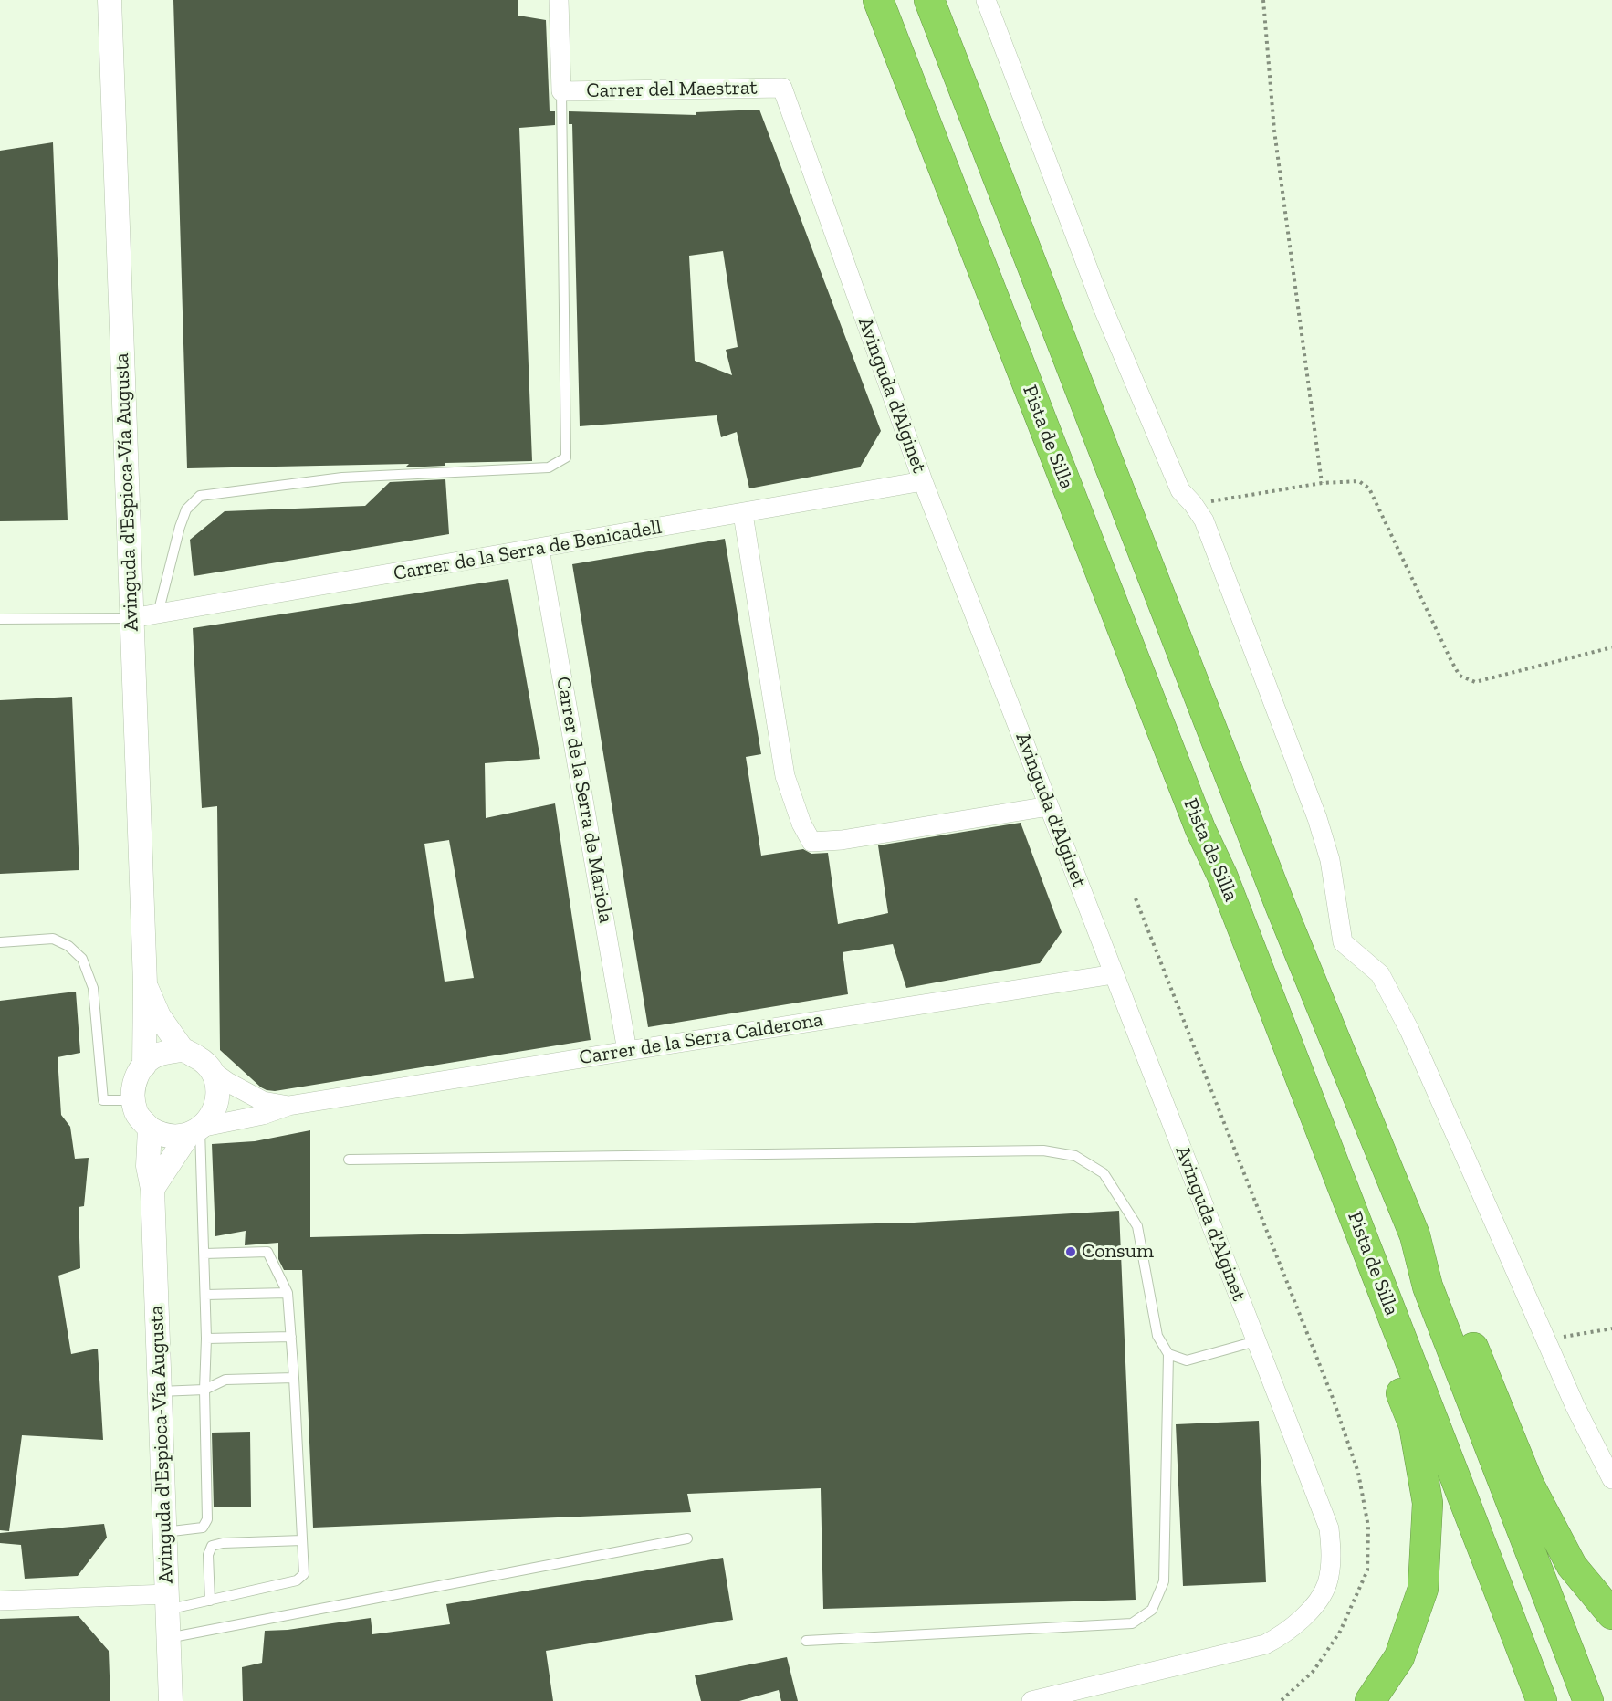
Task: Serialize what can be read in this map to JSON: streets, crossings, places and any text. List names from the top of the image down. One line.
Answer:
{"streets":{"highway":["Pista de Silla"],"street":["Carrer del Maestrat","Avinguda d'Alginet","Avinguda d'Espioca-Vía Augusta","Carrer de la Serra de Benicadell","Carrer de la Serra de Mariola","Carrer de la Serra Calderona"]},"crossings":[["Carrer del Maestrat","Avinguda d'Alginet"],["Avinguda d'Alginet","Carrer de la Serra de Benicadell"],["Avinguda d'Alginet","Carrer de la Serra Calderona"],["Avinguda d'Espioca-Vía Augusta","Carrer de la Serra de Benicadell"],["Avinguda d'Espioca-Vía Augusta","Carrer de la Serra Calderona"],["Carrer de la Serra de Benicadell","Carrer de la Serra de Mariola"],["Carrer de la Serra de Mariola","Carrer de la Serra Calderona"]],"places":["Consum"]}
